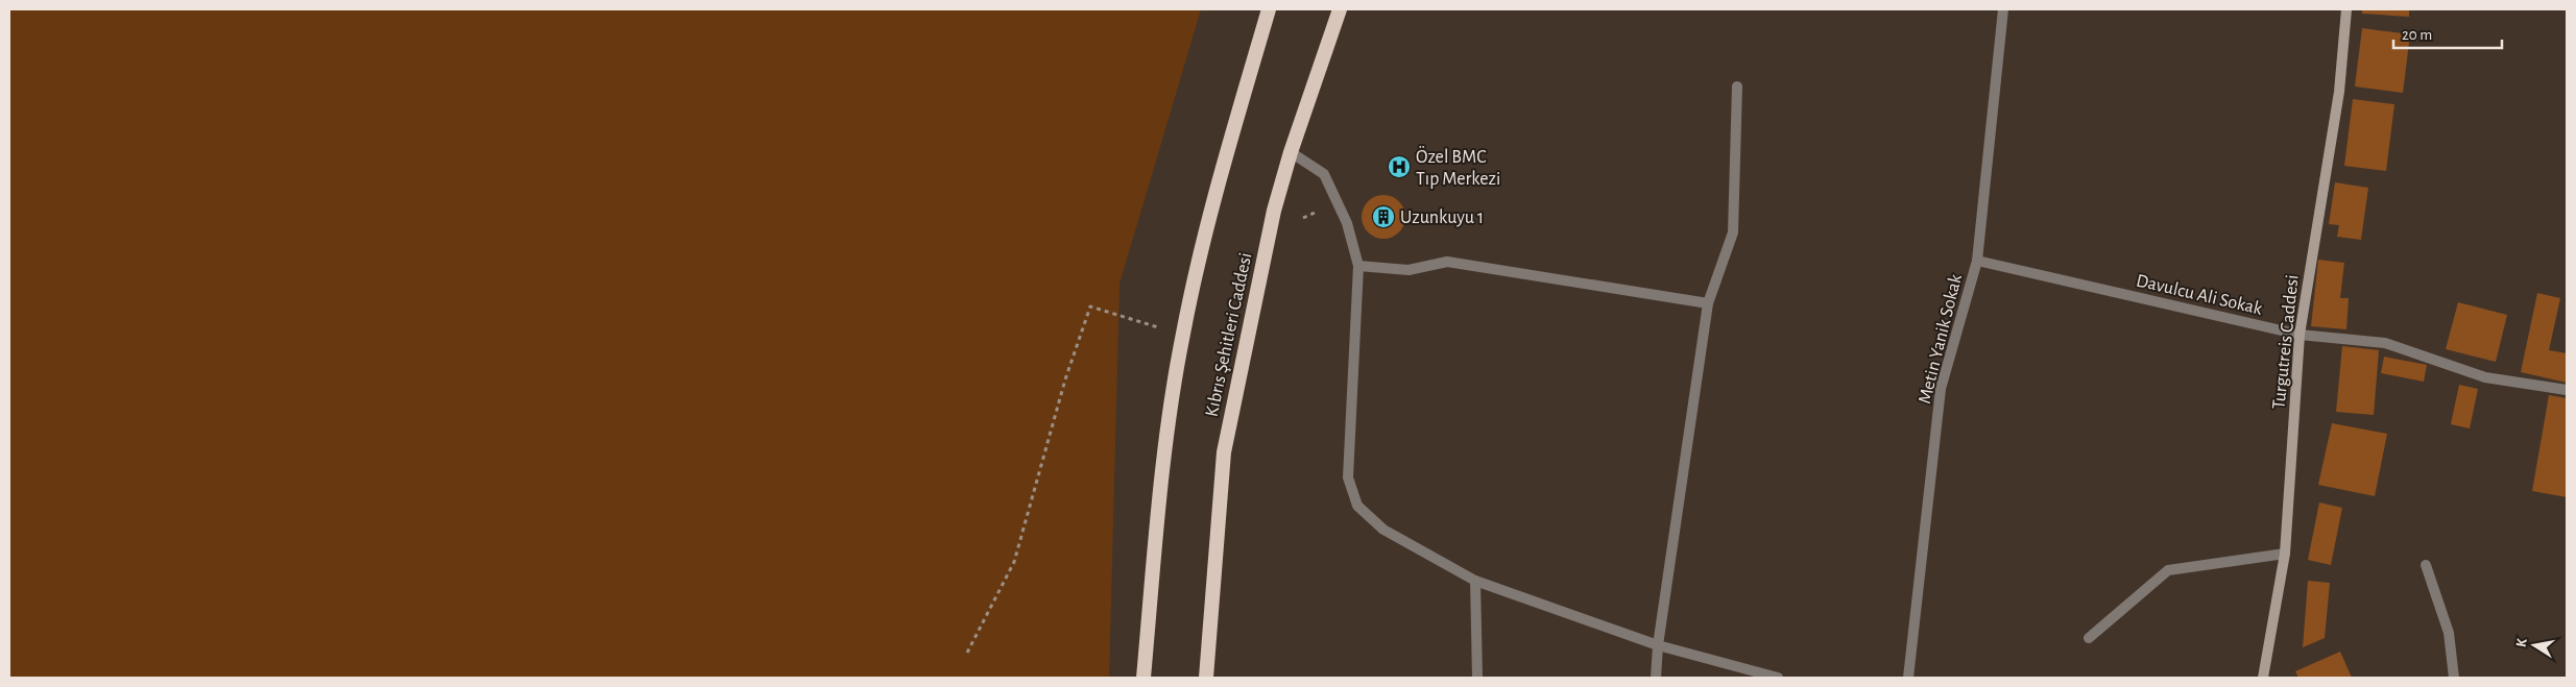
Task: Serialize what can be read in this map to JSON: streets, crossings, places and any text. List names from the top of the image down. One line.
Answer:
{"streets":{"highway":["Kıbrıs Şehitleri Caddesi"],"main road":["Turgutreis Caddesi"],"street":["Davulcu Ali Sokak","Metin Yanik Sokak"]},"crossings":[["Davulcu Ali Sokak","Metin Yanik Sokak"],["Davulcu Ali Sokak","Turgutreis Caddesi"]],"places":{"hospital":["Özel BMC Tıp Merkezi"],"building":["Uzunkuyu 1"]},"scale_bar":"20 m","north":"left"}
